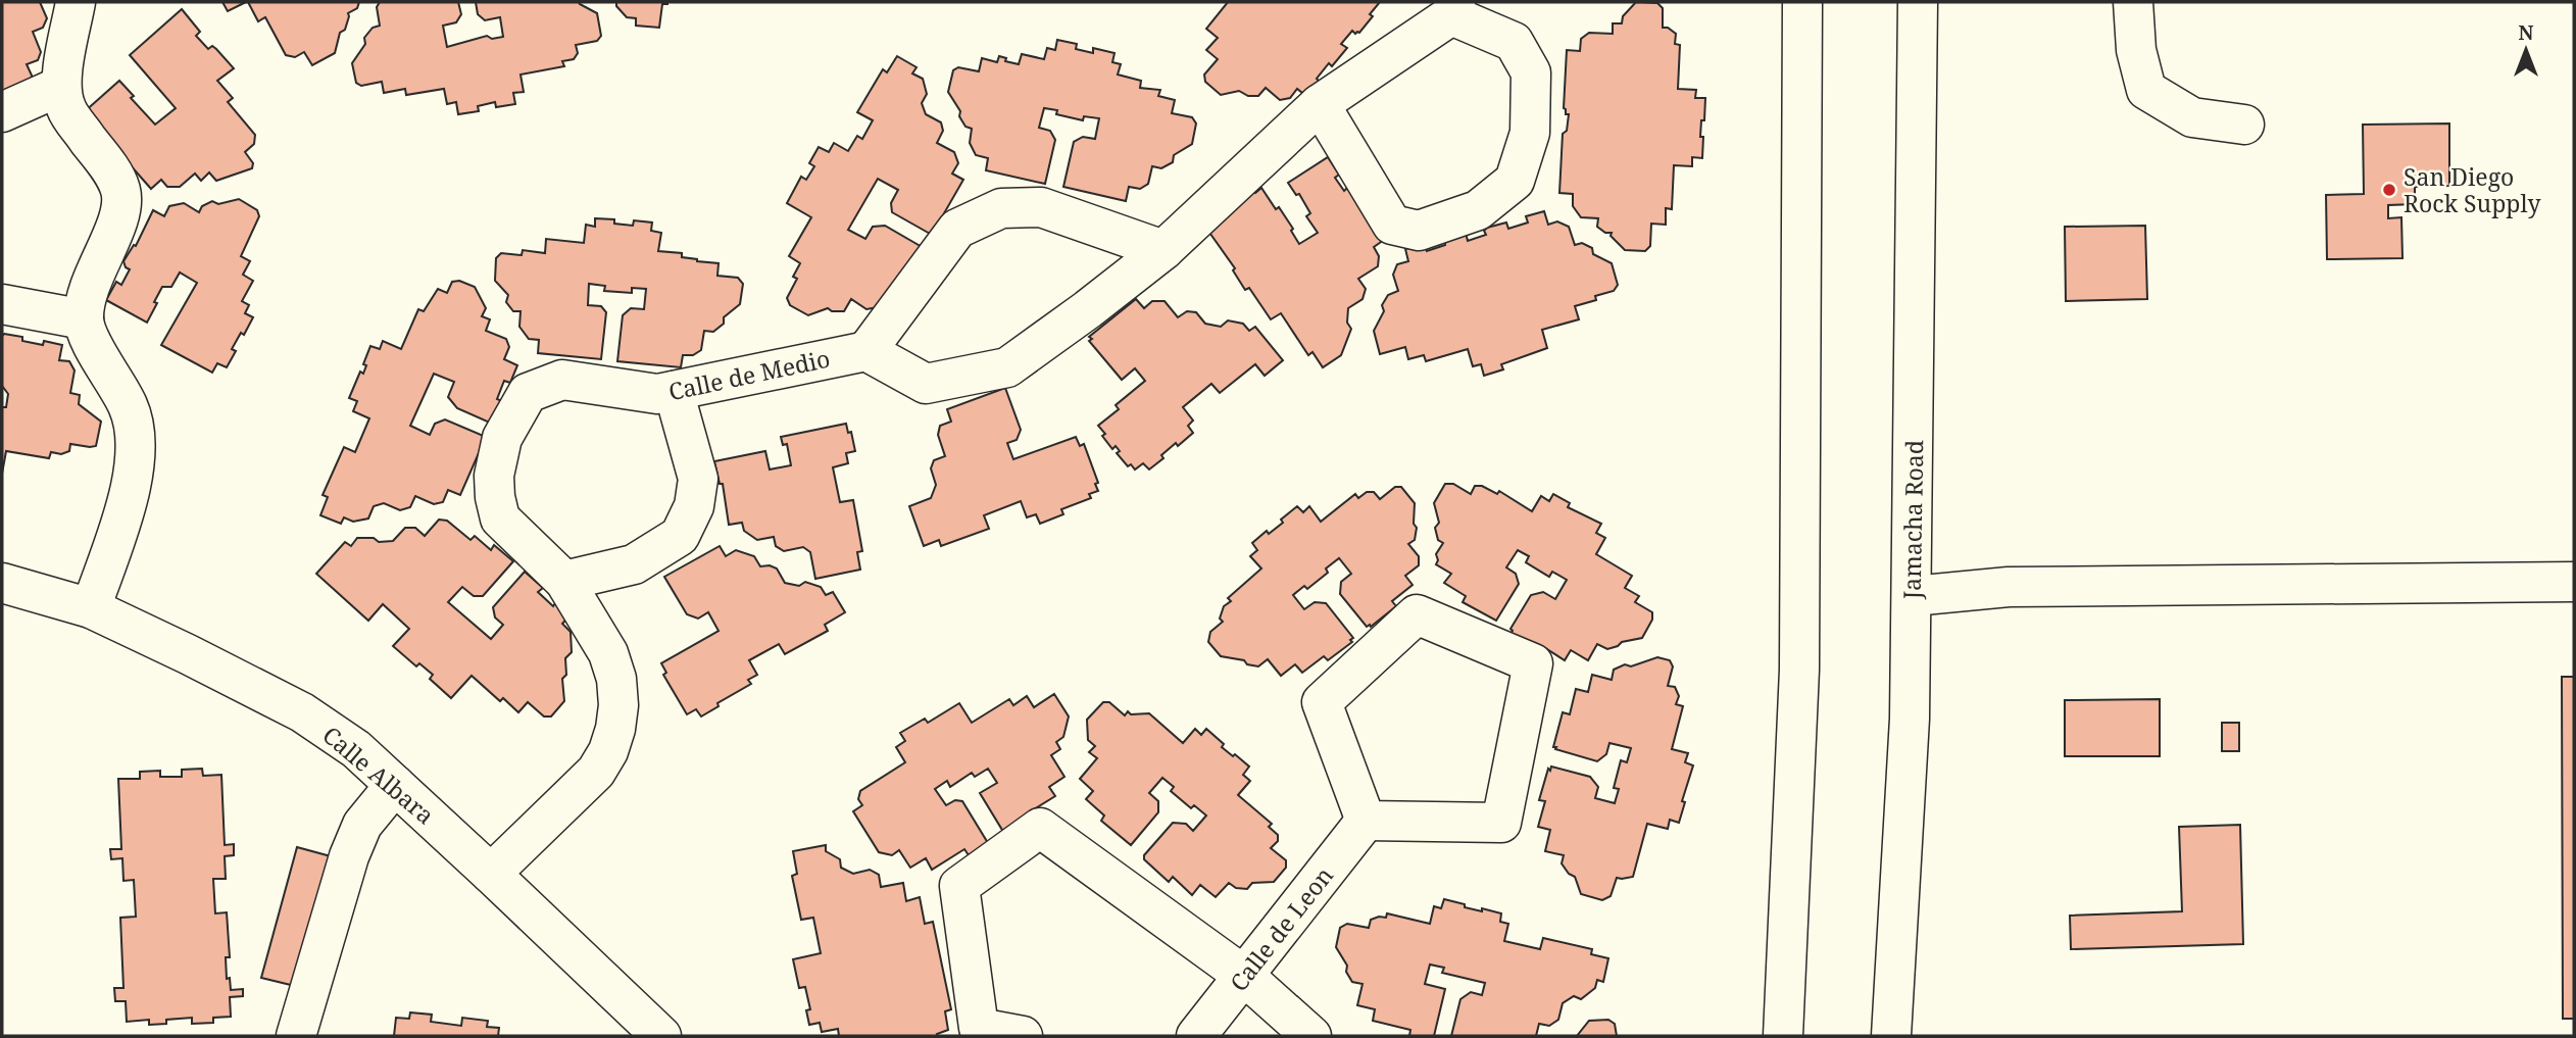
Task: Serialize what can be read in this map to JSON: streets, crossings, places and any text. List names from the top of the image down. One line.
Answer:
{"streets":{"street":["Calle de Medio","Jamacha Road","Calle Albara","Calle de Leon"]},"crossings":[["Calle de Medio","Calle Albara"]],"places":["San Diego Rock Supply"],"north":"top"}
